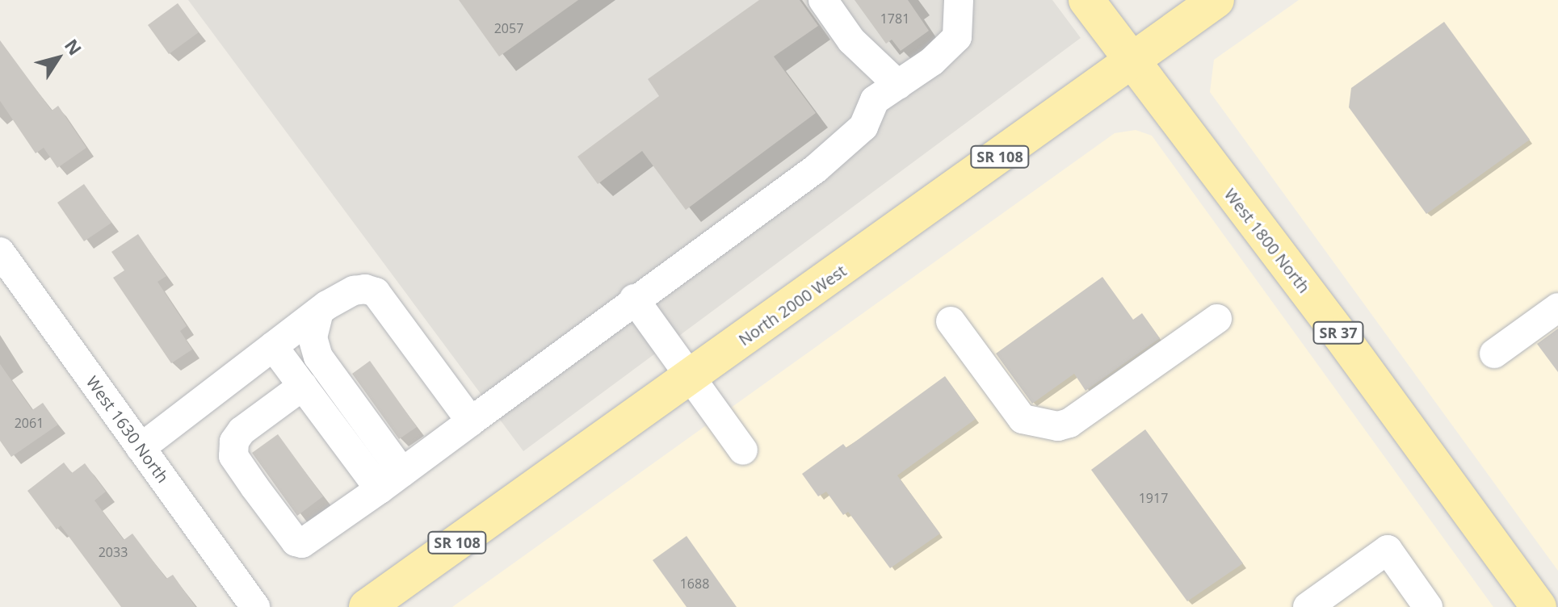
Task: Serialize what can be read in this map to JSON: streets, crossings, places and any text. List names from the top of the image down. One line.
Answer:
{"streets":{"main road":["SR 108","West 1800 North","North 2000 West","SR 37"],"street":["West 1630 North"]},"crossings":[["West 1800 North","North 2000 West"]],"house_numbers":["1781","2057","2061","1917","2033","1688"],"north":"top right"}
